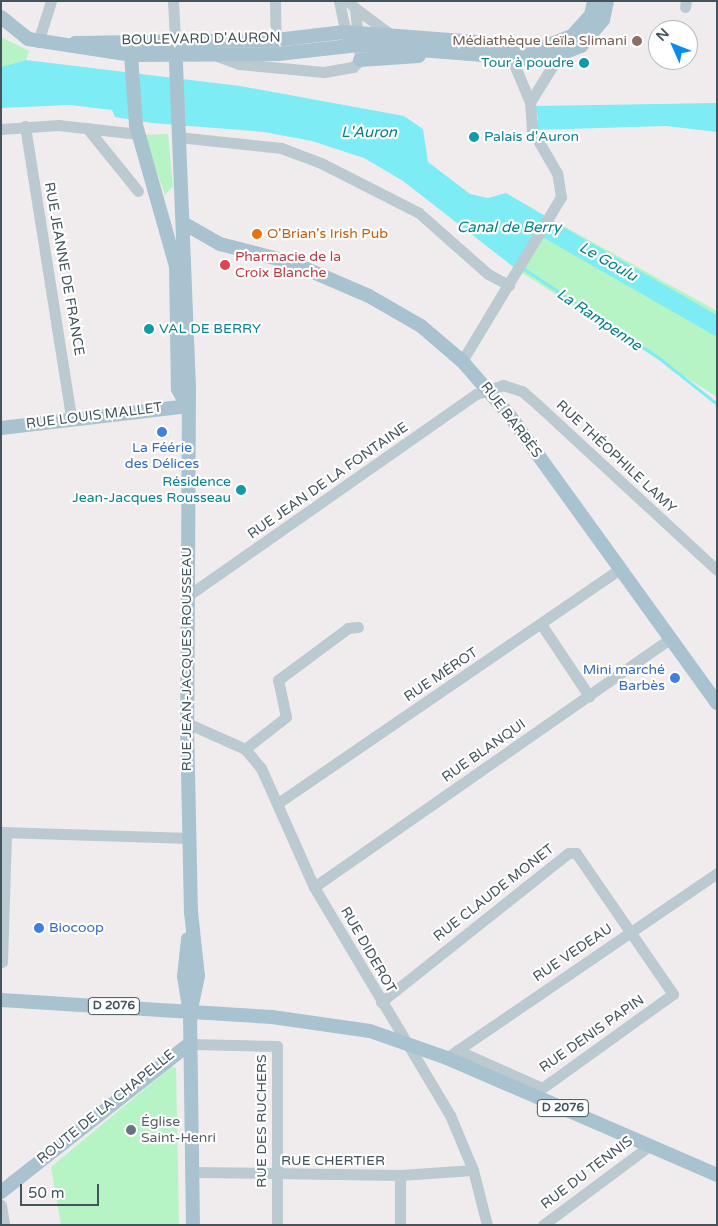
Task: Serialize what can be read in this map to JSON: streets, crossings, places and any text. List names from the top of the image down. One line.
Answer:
{"streets":{"main road":["BOULEVARD D'AURON","RUE LOUIS MALLET","RUE BARBÈS","RUE JEAN-JACQUES ROUSSEAU","D 2076","ROUTE DE LA CHAPELLE"],"street":["RUE JEANNE DE FRANCE","RUE THÉOPHILE LAMY","RUE JEAN DE LA FONTAINE","RUE MÉROT","RUE BLANQUI","RUE CLAUDE MONET","RUE DIDEROT","RUE VEDEAU","RUE DENIS PAPIN","RUE DES RUCHERS","RUE CHERTIER","RUE DU TENNIS"]},"crossings":[["BOULEVARD D'AURON","RUE JEAN-JACQUES ROUSSEAU"],["RUE JEANNE DE FRANCE","RUE LOUIS MALLET"],["RUE LOUIS MALLET","RUE JEAN-JACQUES ROUSSEAU"],["RUE BARBÈS","RUE THÉOPHILE LAMY"],["RUE BARBÈS","RUE JEAN DE LA FONTAINE"],["RUE BARBÈS","RUE JEAN-JACQUES ROUSSEAU"],["RUE BARBÈS","RUE MÉROT"],["RUE BARBÈS","RUE BLANQUI"],["RUE THÉOPHILE LAMY","RUE JEAN DE LA FONTAINE"],["RUE JEAN DE LA FONTAINE","RUE JEAN-JACQUES ROUSSEAU"],["RUE JEAN-JACQUES ROUSSEAU","D 2076"],["RUE JEAN-JACQUES ROUSSEAU","ROUTE DE LA CHAPELLE"],["RUE JEAN-JACQUES ROUSSEAU","RUE DES RUCHERS"],["RUE JEAN-JACQUES ROUSSEAU","RUE CHERTIER"],["RUE MÉROT","RUE DIDEROT"],["RUE BLANQUI","RUE DIDEROT"],["RUE CLAUDE MONET","RUE DIDEROT"],["RUE CLAUDE MONET","RUE VEDEAU"],["RUE CLAUDE MONET","RUE DENIS PAPIN"],["RUE DIDEROT","D 2076"],["RUE DIDEROT","RUE CHERTIER"],["RUE VEDEAU","D 2076"],["RUE VEDEAU","RUE DENIS PAPIN"],["D 2076","RUE DENIS PAPIN"],["D 2076","RUE DU TENNIS"],["ROUTE DE LA CHAPELLE","RUE DES RUCHERS"],["RUE DES RUCHERS","RUE CHERTIER"]],"water":["L'Auron","Canal de Berry","Le Goulu","La Rampenne"],"places":["Médiathèque Leïla Slimani","Tour à poudre","Palais d'Auron","O'Brian's Irish Pub","Pharmacie de la Croix Blanche","VAL DE BERRY","La Féérie des Délices","Résidence Jean-Jacques Rousseau","Mini marché Barbès","Biocoop","Église Saint-Henri"],"scale_bar":"50 m","north":"top left"}
